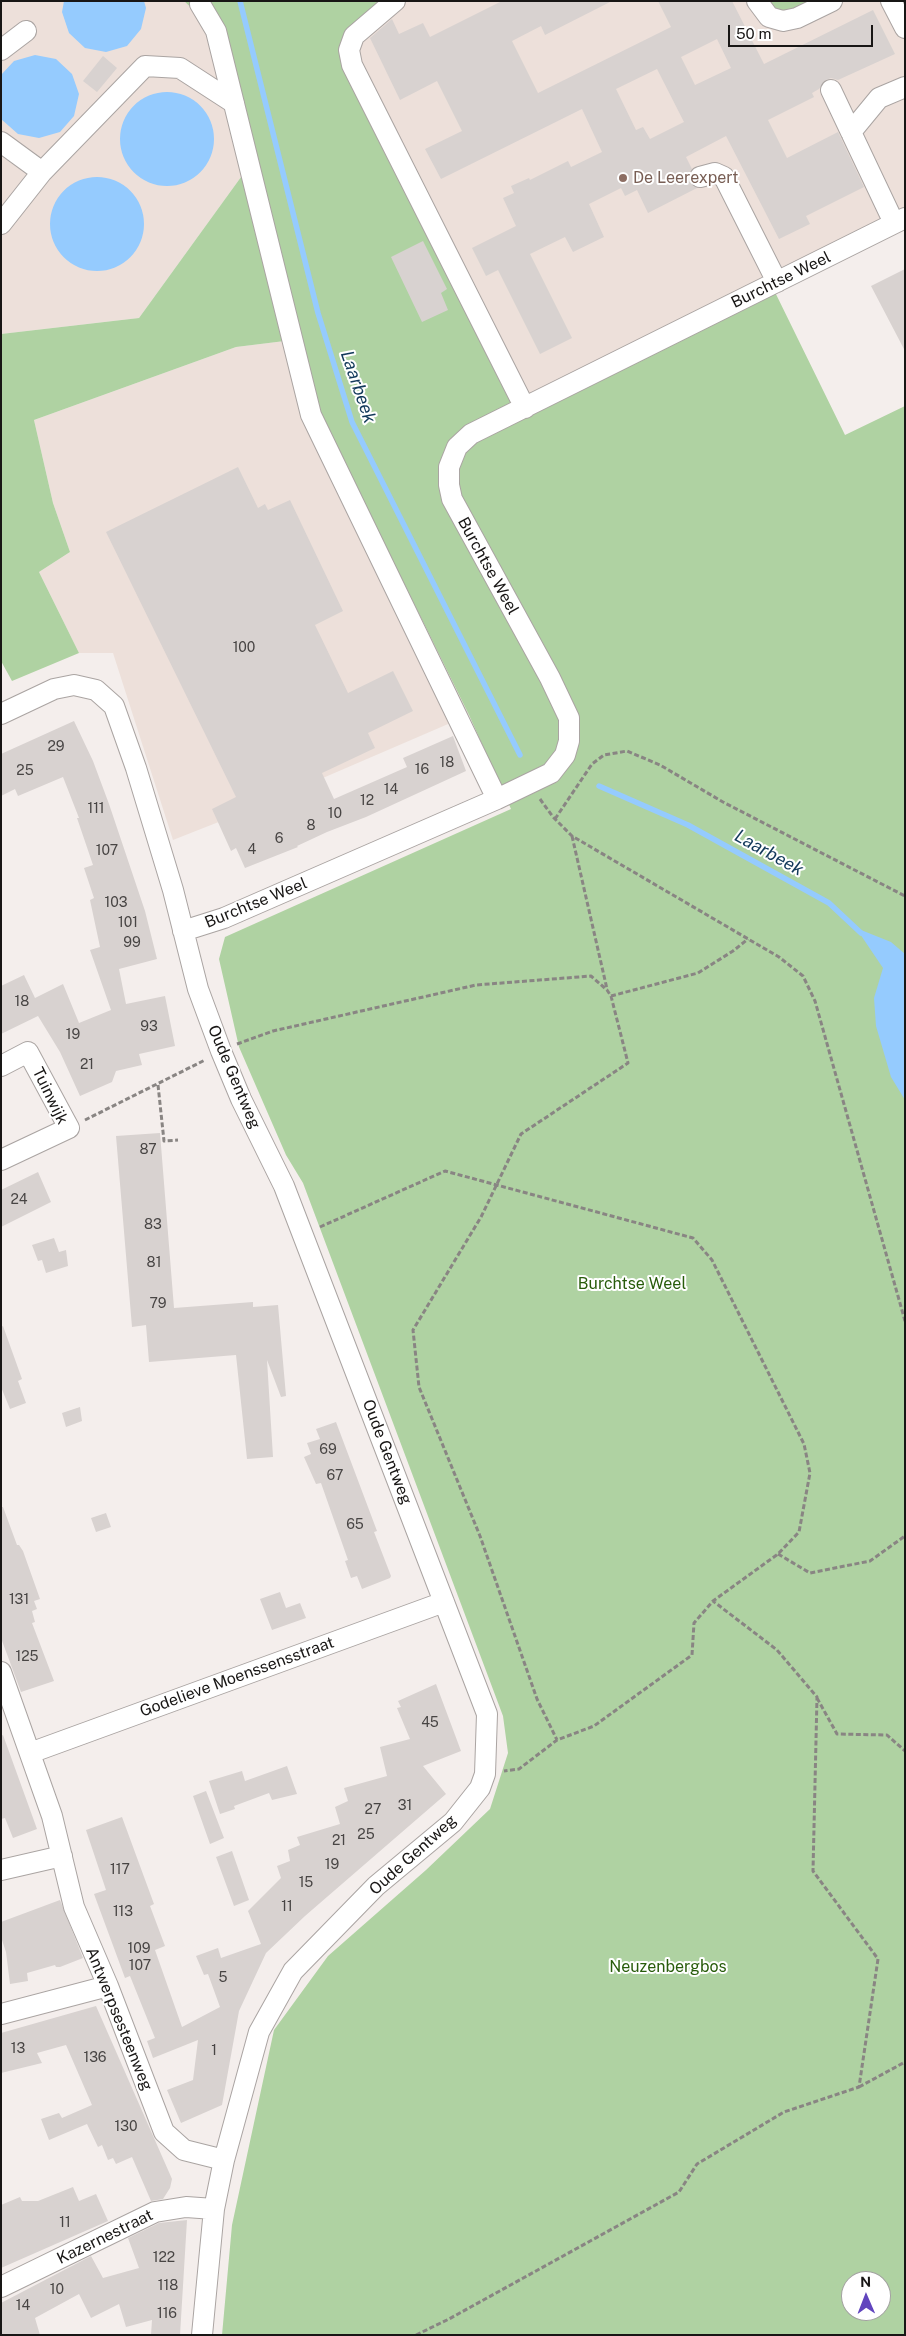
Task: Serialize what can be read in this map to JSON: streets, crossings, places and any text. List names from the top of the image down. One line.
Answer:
{"streets":{"street":["Burchtse Weel","Oude Gentweg","Tuinwijk","Godelieve Moenssensstraat","Antwerpsesteenweg","Kazernestraat"]},"crossings":[["Burchtse Weel","Oude Gentweg"],["Oude Gentweg","Godelieve Moenssensstraat"],["Oude Gentweg","Antwerpsesteenweg"],["Godelieve Moenssensstraat","Antwerpsesteenweg"]],"water":["Laarbeek"],"parks":["Burchtse Weel","Neuzenbergbos"],"places":["De Leerexpert"],"house_numbers":["100","29","18","16","25","14","12","111","10","8","6","4","107","103","101","99","18","93","19","21","87","24","83","81","79","69","67","65","131","125","45","31","27","25","21","19","117","15","11","113","109","107","5","13","1","136","130","11","122","118","10","14","116"],"scale_bar":"50 m","north":"top"}
